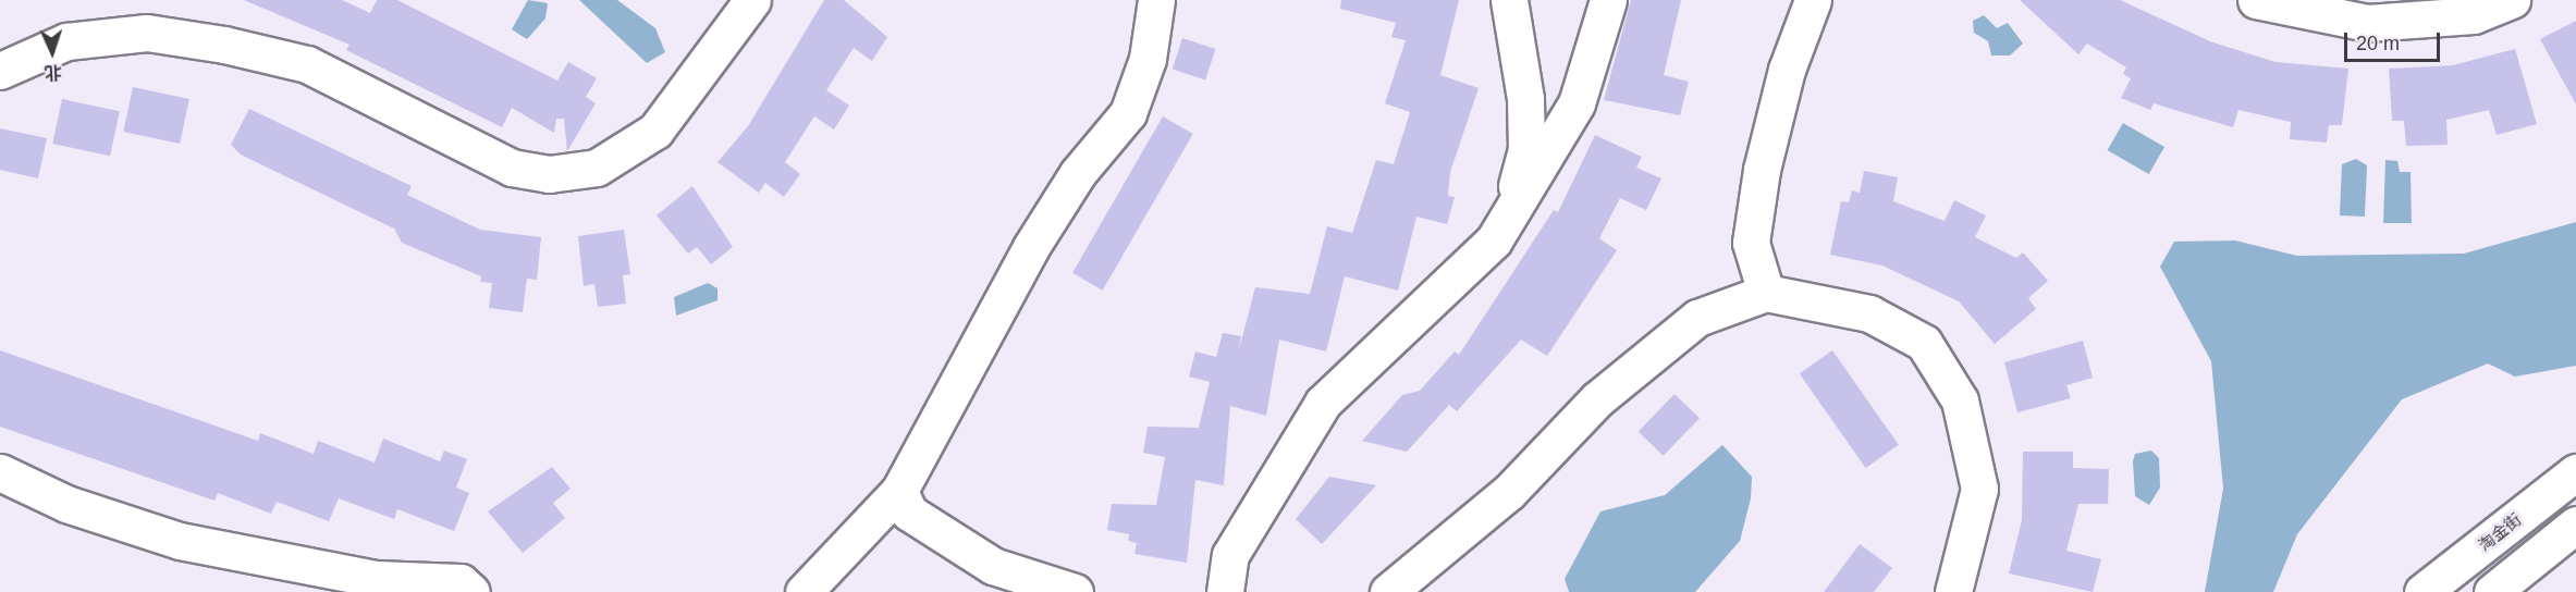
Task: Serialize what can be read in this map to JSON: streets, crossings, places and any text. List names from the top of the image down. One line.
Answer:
{"streets":{"street":["淘金街"]},"scale_bar":"20 m","north":"bottom"}
